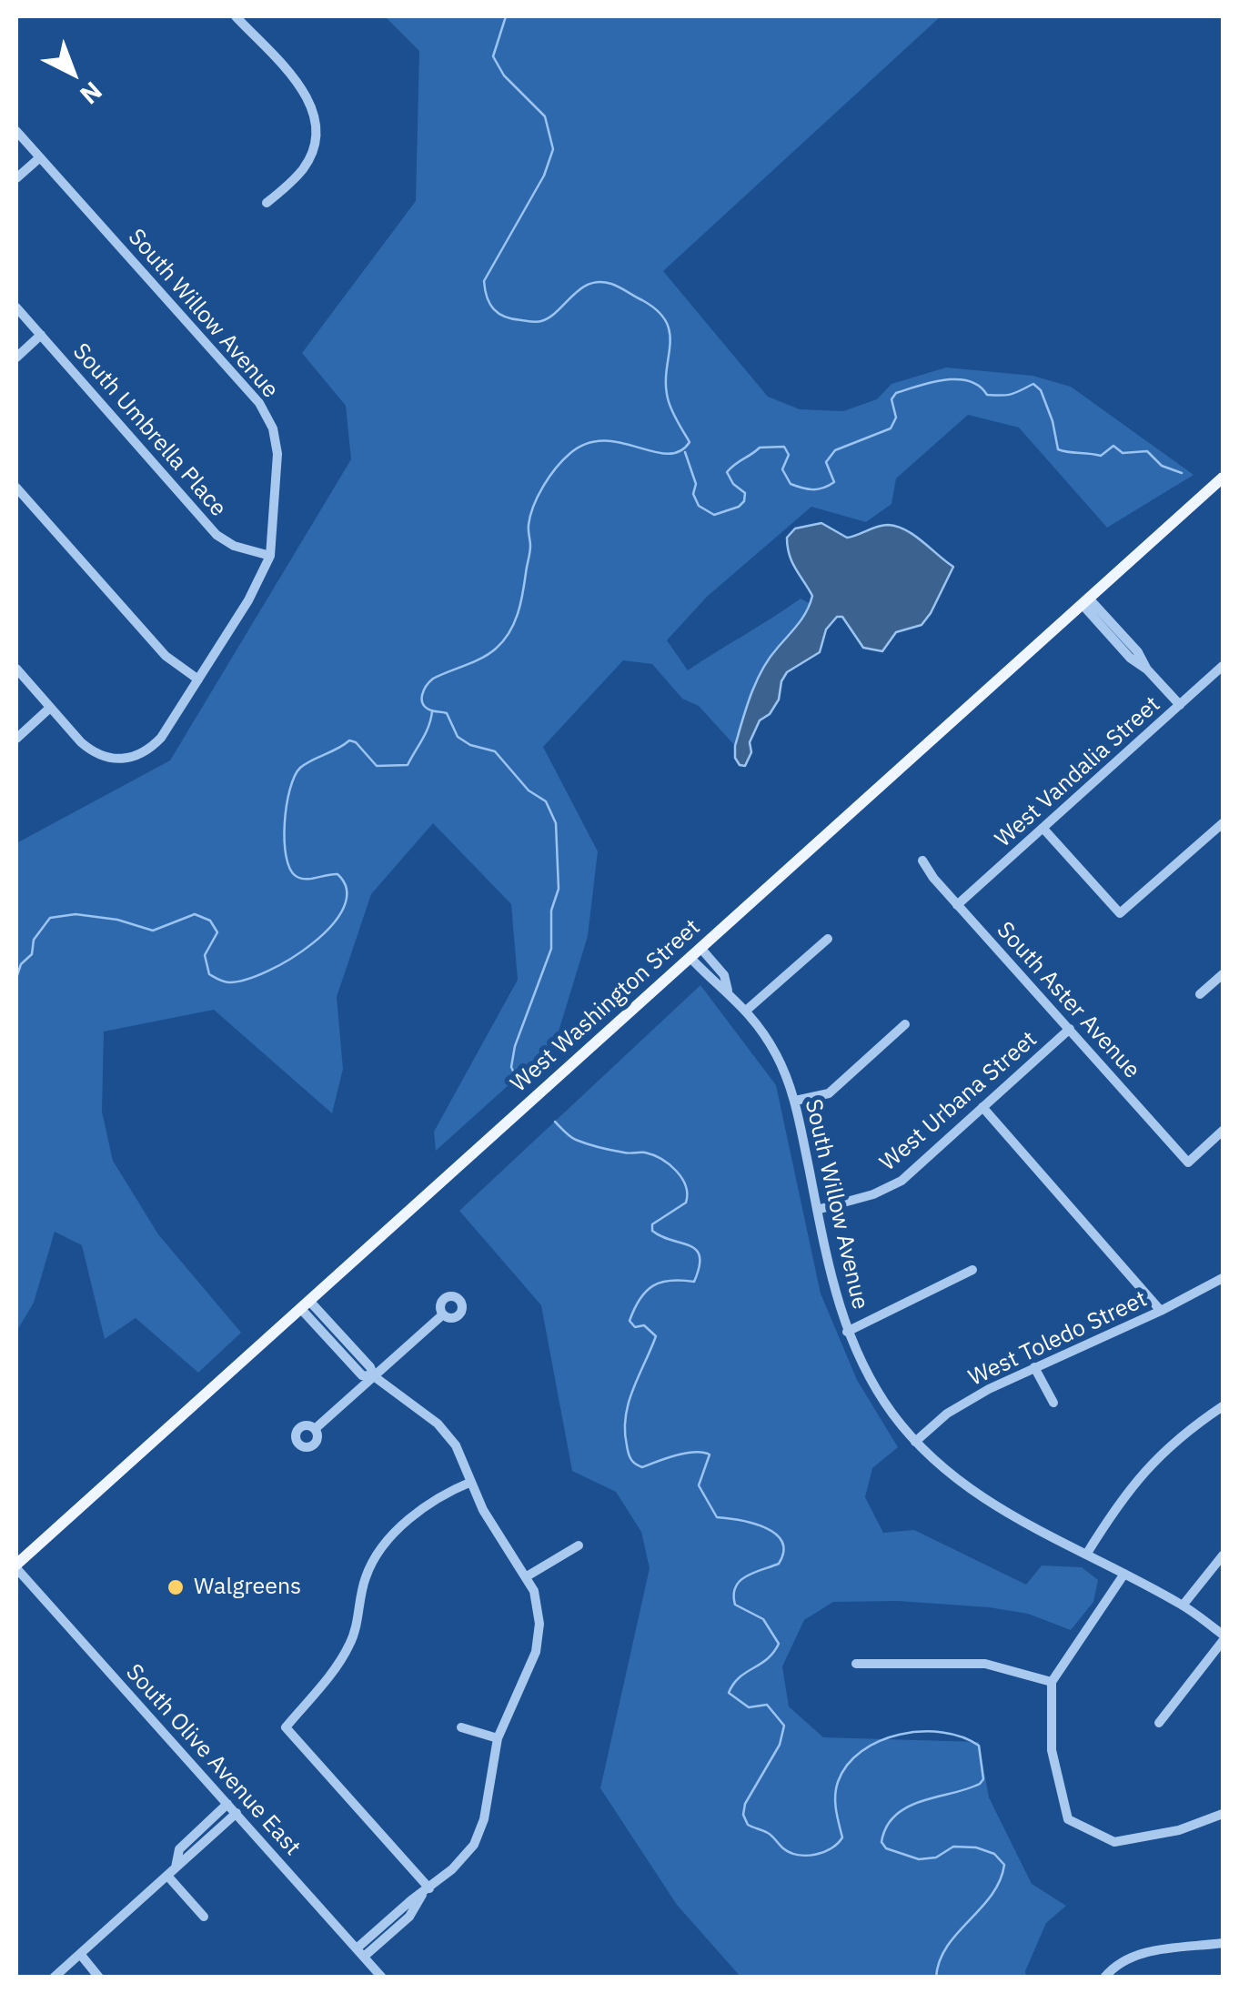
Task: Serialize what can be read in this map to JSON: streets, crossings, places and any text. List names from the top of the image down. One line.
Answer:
{"streets":{"main road":["West Washington Street"],"street":["South Willow Avenue","South Umbrella Place","West Vandalia Street","South Aster Avenue","West Urbana Street","West Toledo Street","South Olive Avenue East"]},"crossings":[["South Willow Avenue","South Umbrella Place"],["South Willow Avenue","West Washington Street"],["South Willow Avenue","West Urbana Street"],["South Willow Avenue","West Toledo Street"],["West Vandalia Street","South Aster Avenue"],["South Aster Avenue","West Urbana Street"],["West Washington Street","South Olive Avenue East"]],"places":["Walgreens"],"north":"bottom right"}
